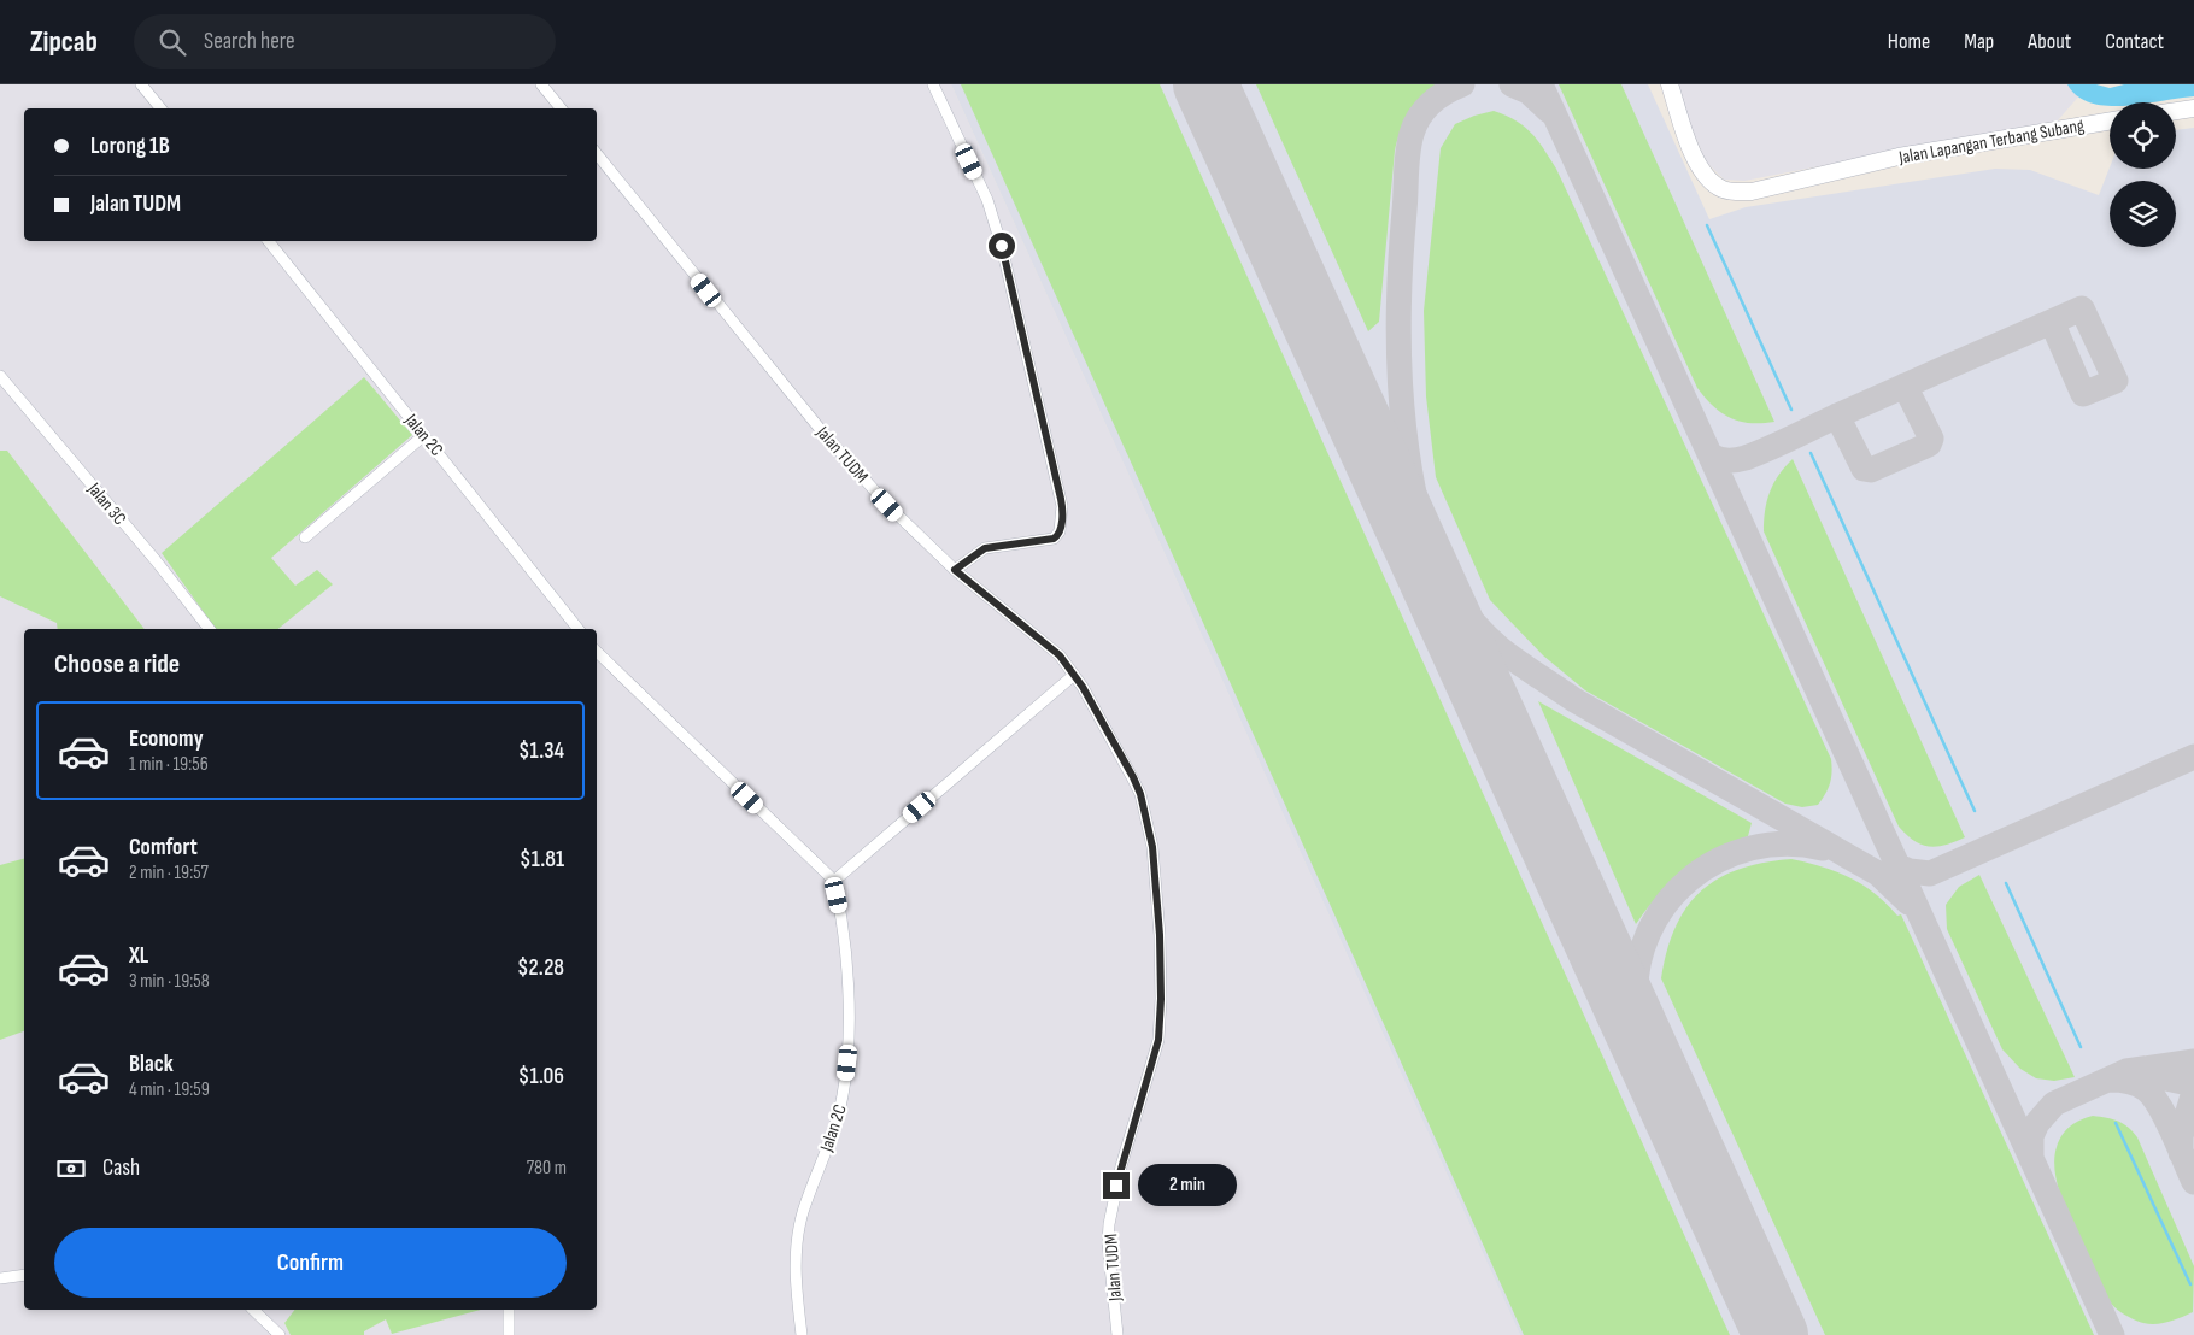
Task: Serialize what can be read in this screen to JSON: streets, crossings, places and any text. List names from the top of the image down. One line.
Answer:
{"streets":{"street":["Jalan Lapangan Terbang Subang","Jalan 2C","Jalan TUDM","Jalan 3C"]},"page":{"header":"Zipcab","search":"Search here","nav":["Home","Map","About","Contact"],"banner":["Lorong 1B","Jalan TUDM"],"heading":"Choose a ride","list":[{"name":"Economy","note":"1 min · 19:56","value":"$1.34"},{"name":"Comfort","note":"2 min · 19:57","value":"$1.81"},{"name":"XL","note":"3 min · 19:58","value":"$2.28"},{"name":"Black","note":"4 min · 19:59","value":"$1.06"}],"pay":["Cash","780 m"],"bubble":"2 min","buttons":"Confirm"}}
